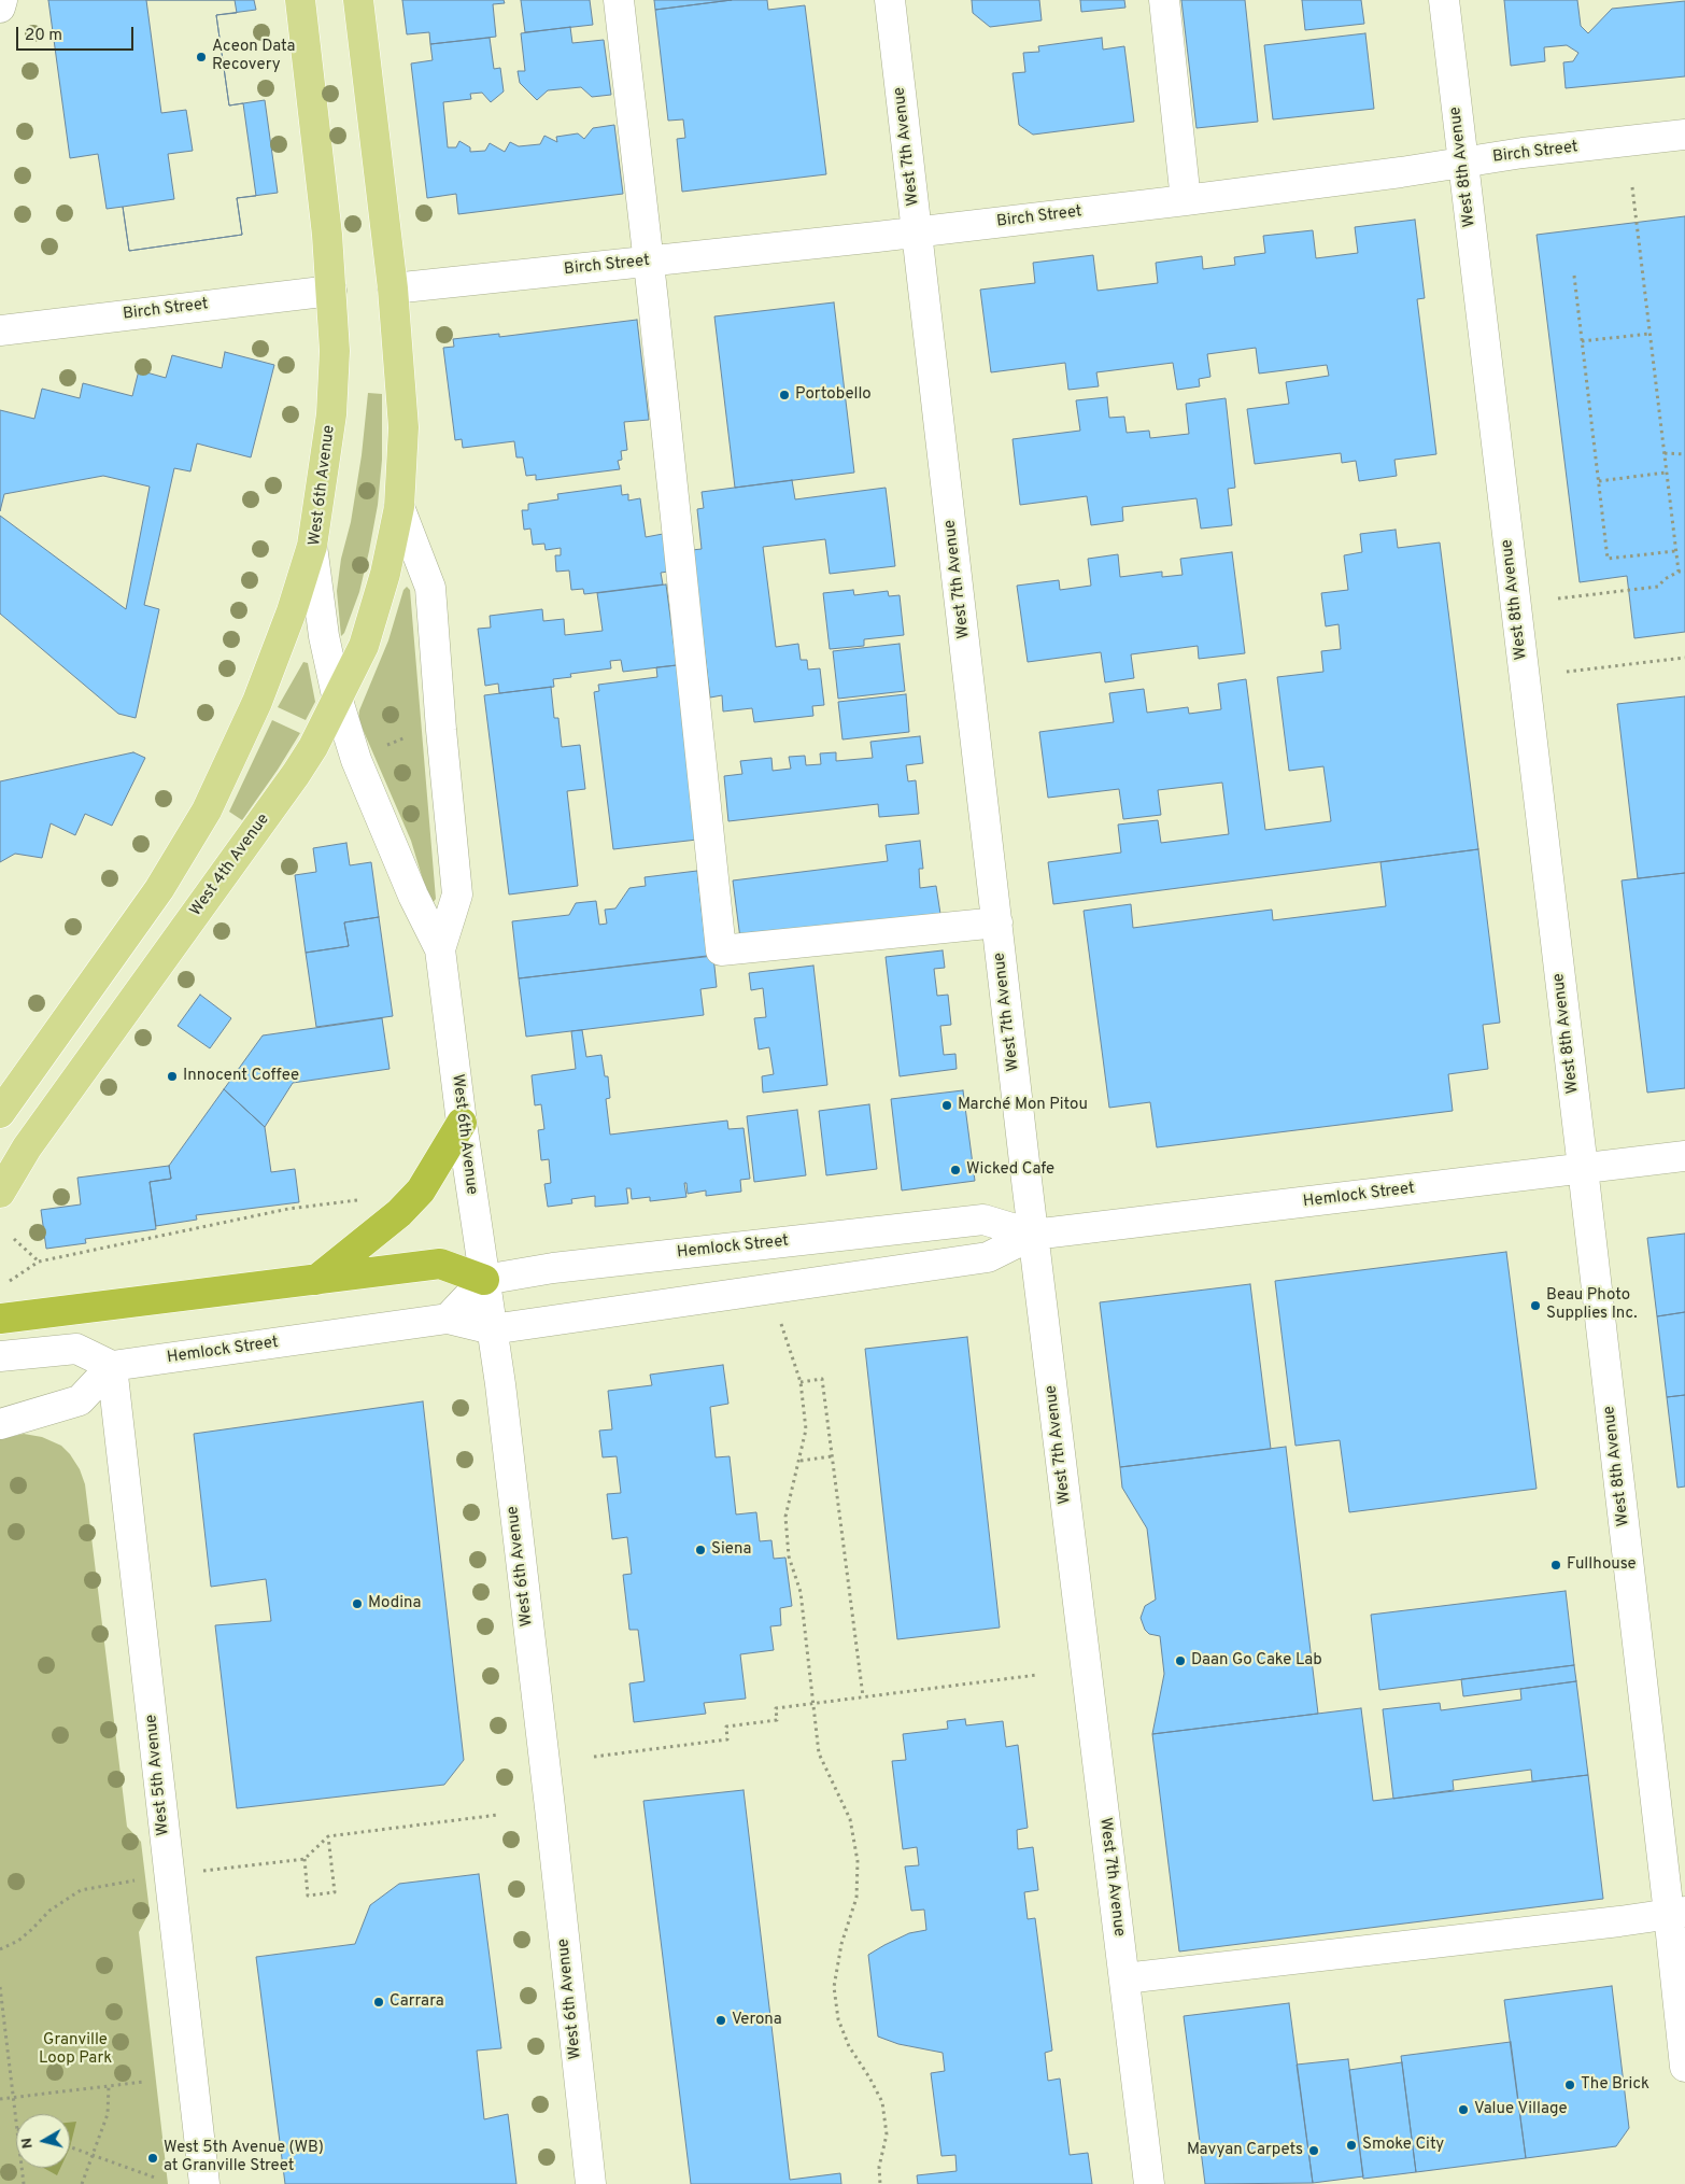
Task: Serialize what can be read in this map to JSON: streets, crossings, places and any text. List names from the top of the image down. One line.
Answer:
{"streets":{"main road":["West 6th Avenue","West 4th Avenue"],"street":["West 7th Avenue","Birch Street","West 8th Avenue","Hemlock Street","West 5th Avenue"]},"crossings":[["West 7th Avenue","Birch Street"],["West 7th Avenue","Hemlock Street"],["Birch Street","West 8th Avenue"],["Birch Street","West 6th Avenue"],["West 8th Avenue","Hemlock Street"],["West 6th Avenue","West 4th Avenue"],["West 6th Avenue","Hemlock Street"],["Hemlock Street","West 5th Avenue"]],"parks":["Granville Loop Park"],"places":["Aceon Data Recovery","Portobello","Innocent Coffee","Marché Mon Pitou","Wicked Cafe","Beau Photo Supplies Inc.","Siena","Fullhouse","Modina","Daan Go Cake Lab","Carrara","Verona","The Brick","Value Village","Smoke City","Mavyan Carpets","West 5th Avenue (WB) at Granville Street"],"scale_bar":"20 m","north":"left"}
